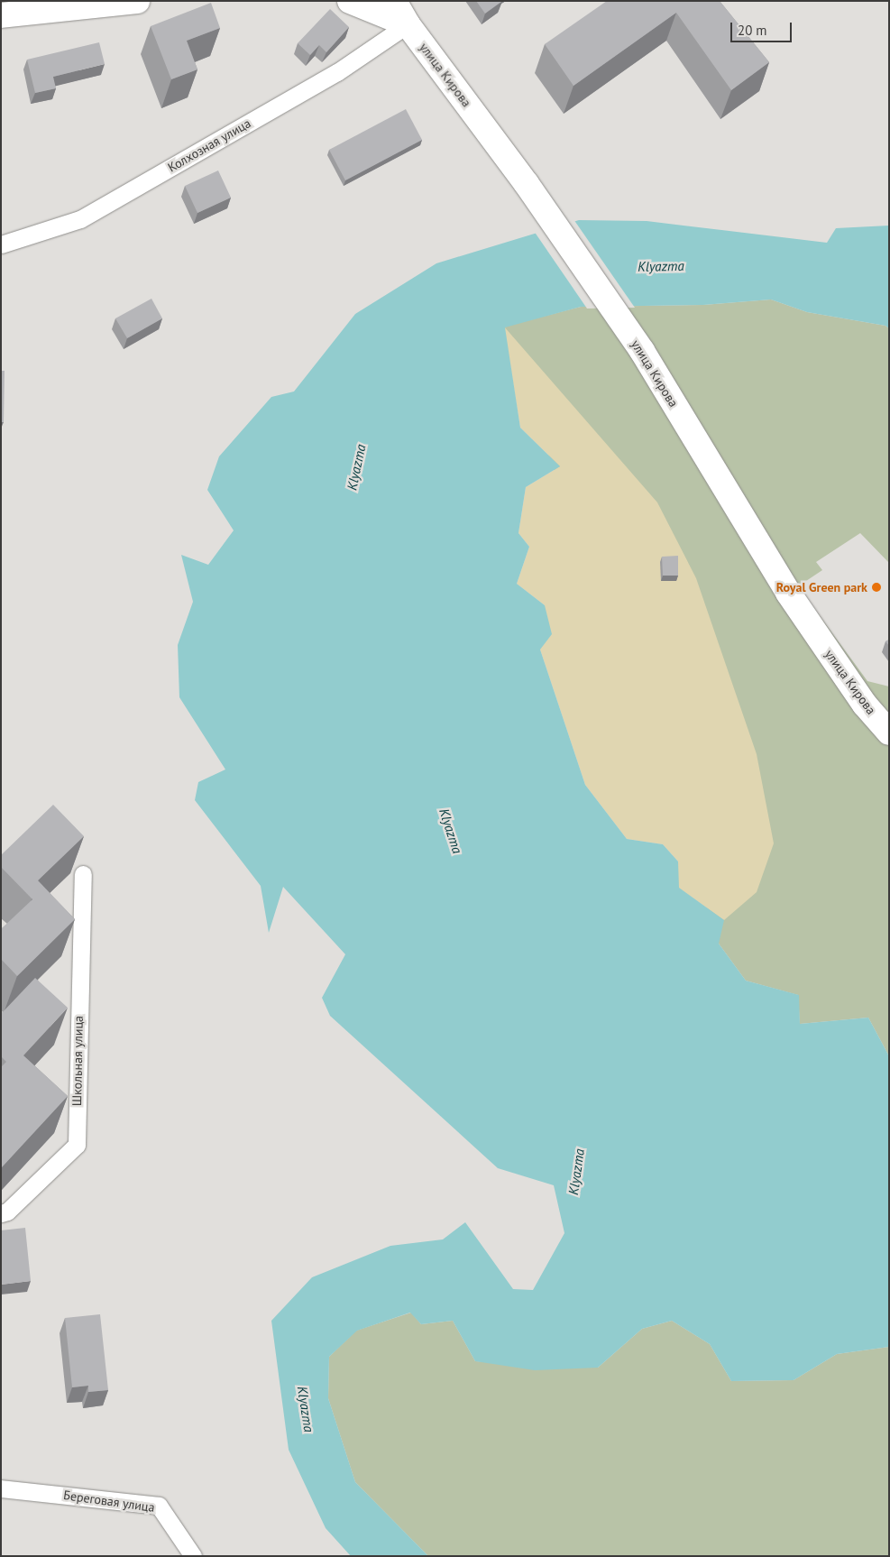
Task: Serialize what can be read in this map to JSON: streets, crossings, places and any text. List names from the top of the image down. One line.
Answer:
{"streets":{"street":["улица Кирова","Колхозная улица","Школьная улица","Береговая улица"]},"crossings":[["улица Кирова","Колхозная улица"]],"water":["Klyazma"],"places":["Royal Green park"],"scale_bar":"20 m"}
